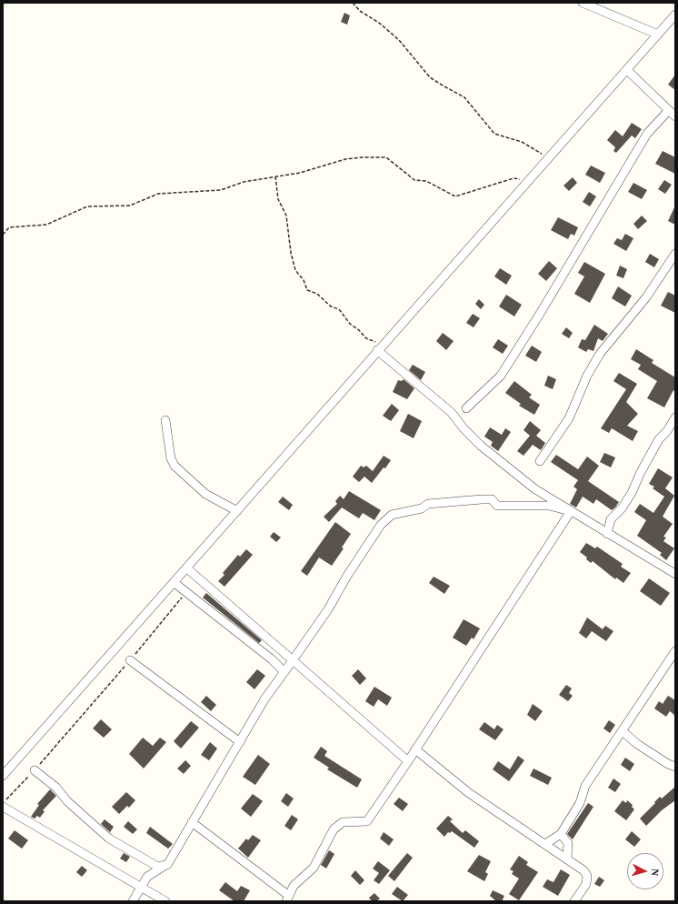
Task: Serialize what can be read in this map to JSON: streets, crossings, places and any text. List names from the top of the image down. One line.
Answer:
{"north":"right"}
